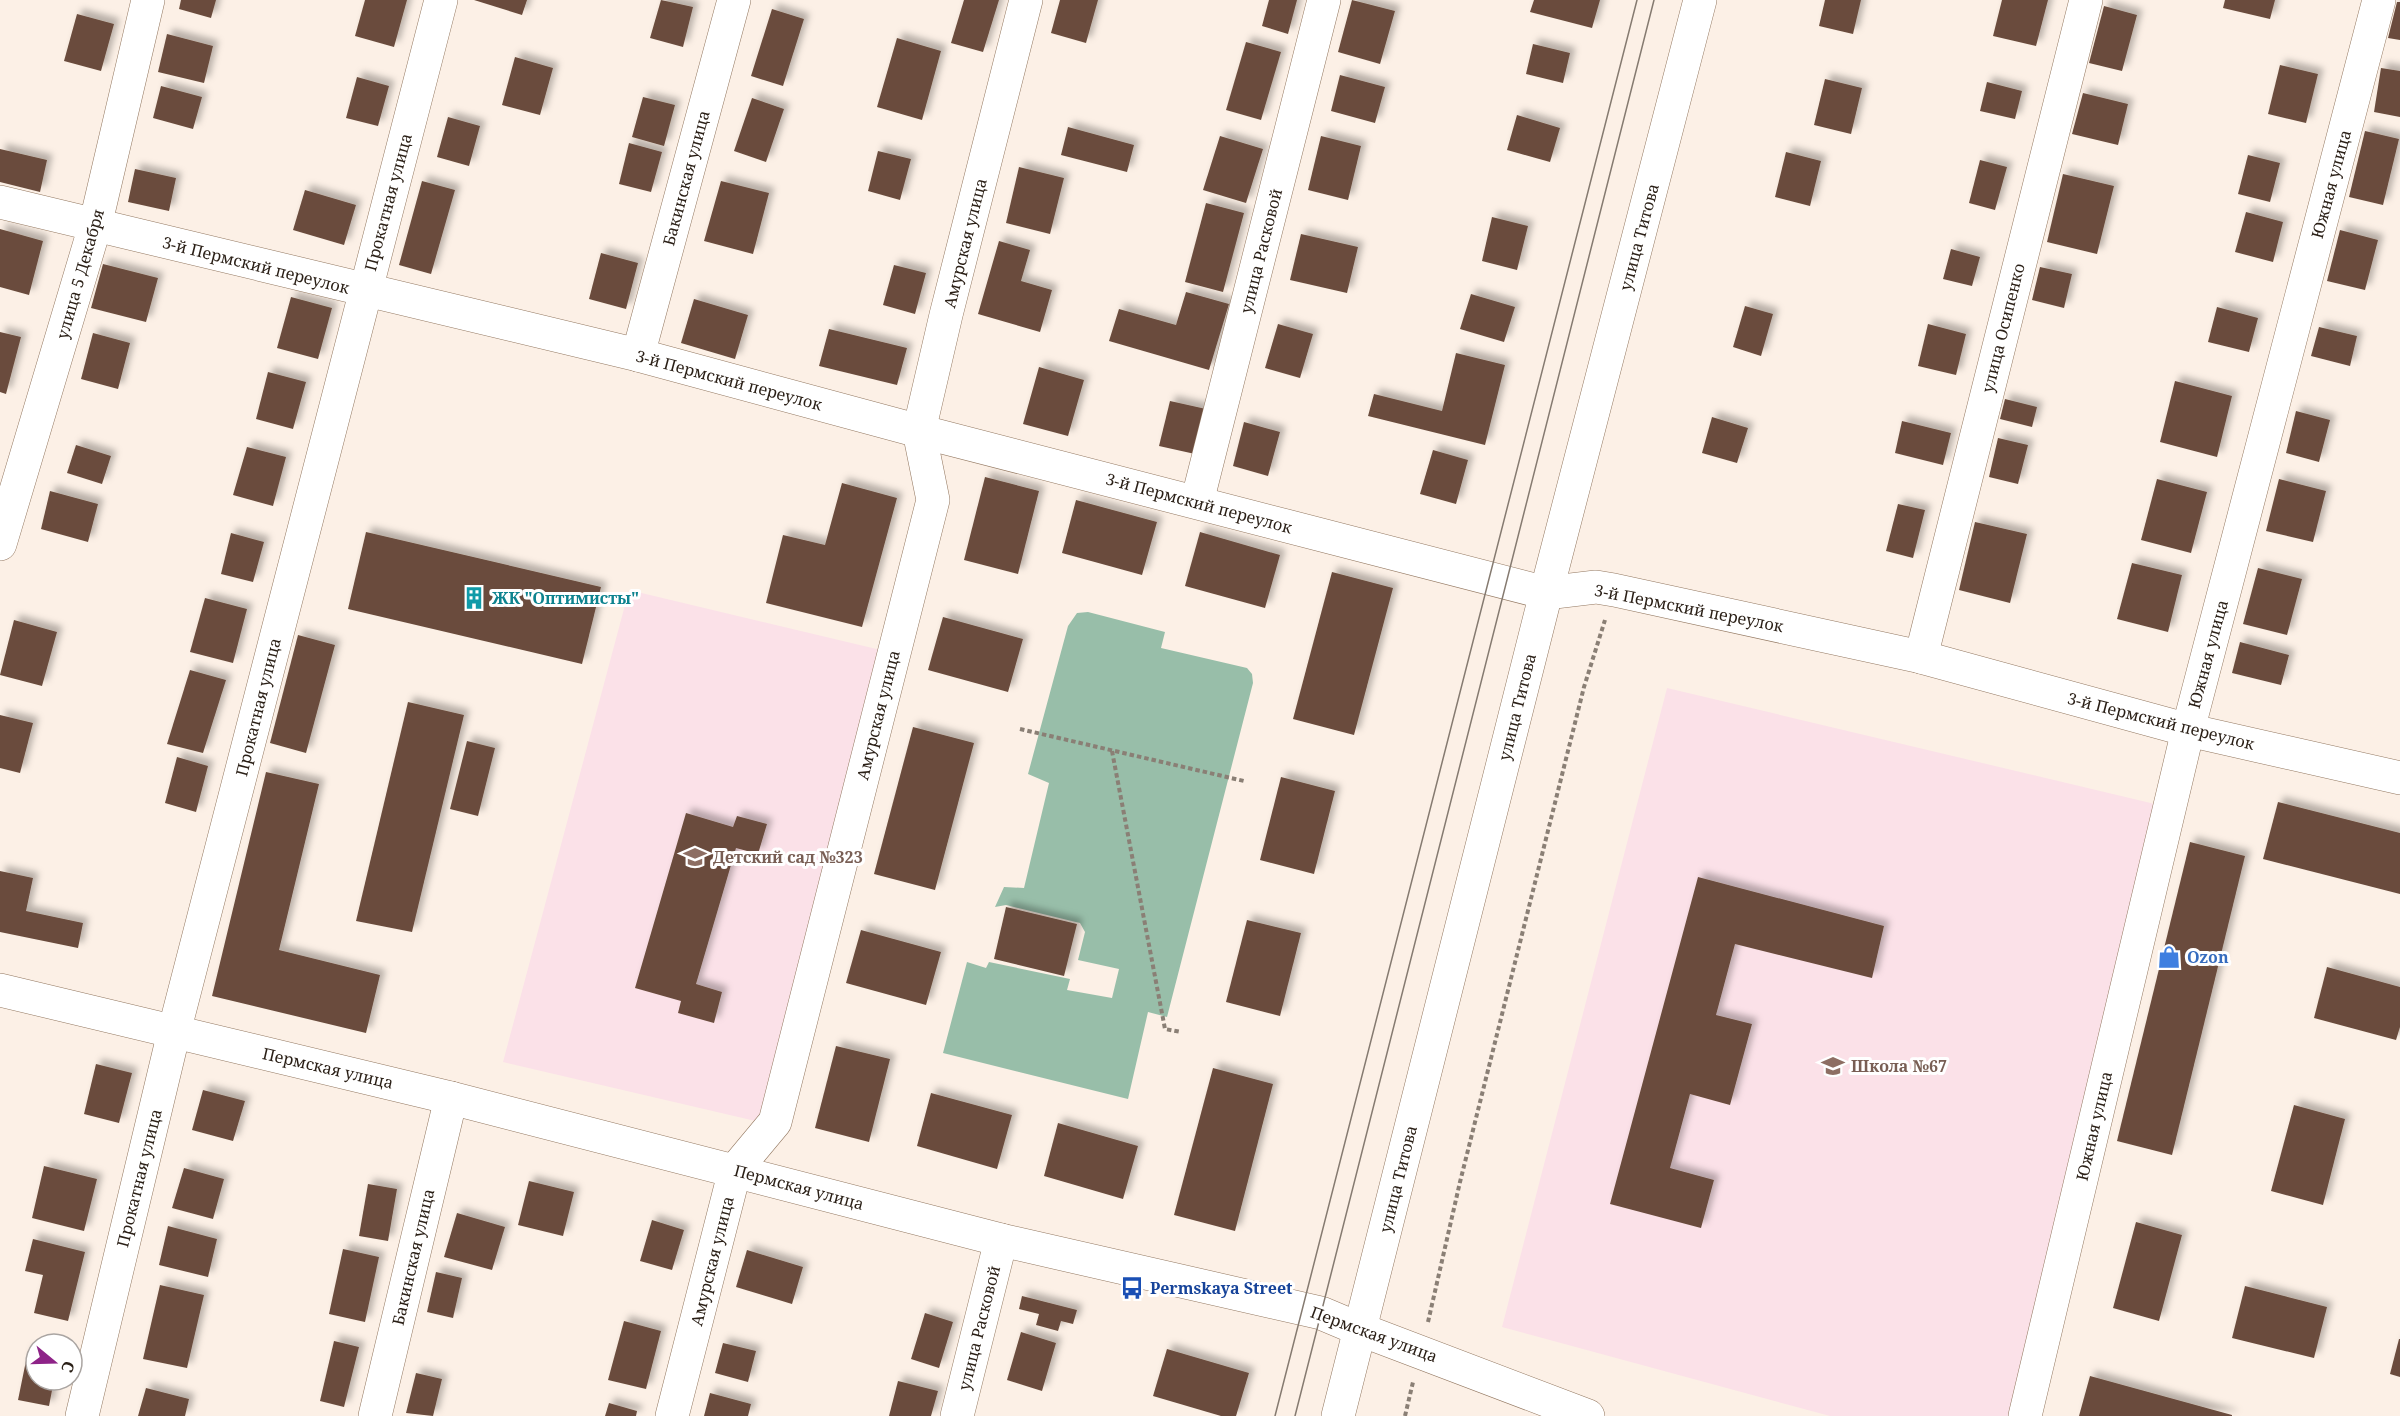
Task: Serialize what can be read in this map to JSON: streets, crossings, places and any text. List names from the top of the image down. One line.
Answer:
{"streets":{"street":["Бакинская улица","Южная улица","Прокатная улица","улица Титова","Амурская улица","улица Расковой","3-й Пермский переулок","улица 5 Декабря","улица Осипенко","Пермская улица"]},"crossings":[["Бакинская улица","3-й Пермский переулок"],["Бакинская улица","Пермская улица"],["Южная улица","3-й Пермский переулок"],["Прокатная улица","3-й Пермский переулок"],["Прокатная улица","Пермская улица"],["улица Титова","3-й Пермский переулок"],["улица Титова","Пермская улица"],["Амурская улица","3-й Пермский переулок"],["Амурская улица","Пермская улица"],["улица Расковой","3-й Пермский переулок"],["улица Расковой","Пермская улица"],["3-й Пермский переулок","улица 5 Декабря"],["3-й Пермский переулок","улица Осипенко"]],"places":{"building":["ЖК \"Оптимисты\""],"school or university":["Детский сад №323","Школа №67"],"shop":["Ozon"],"bus stop":["Permskaya Street"]},"north":"right"}
